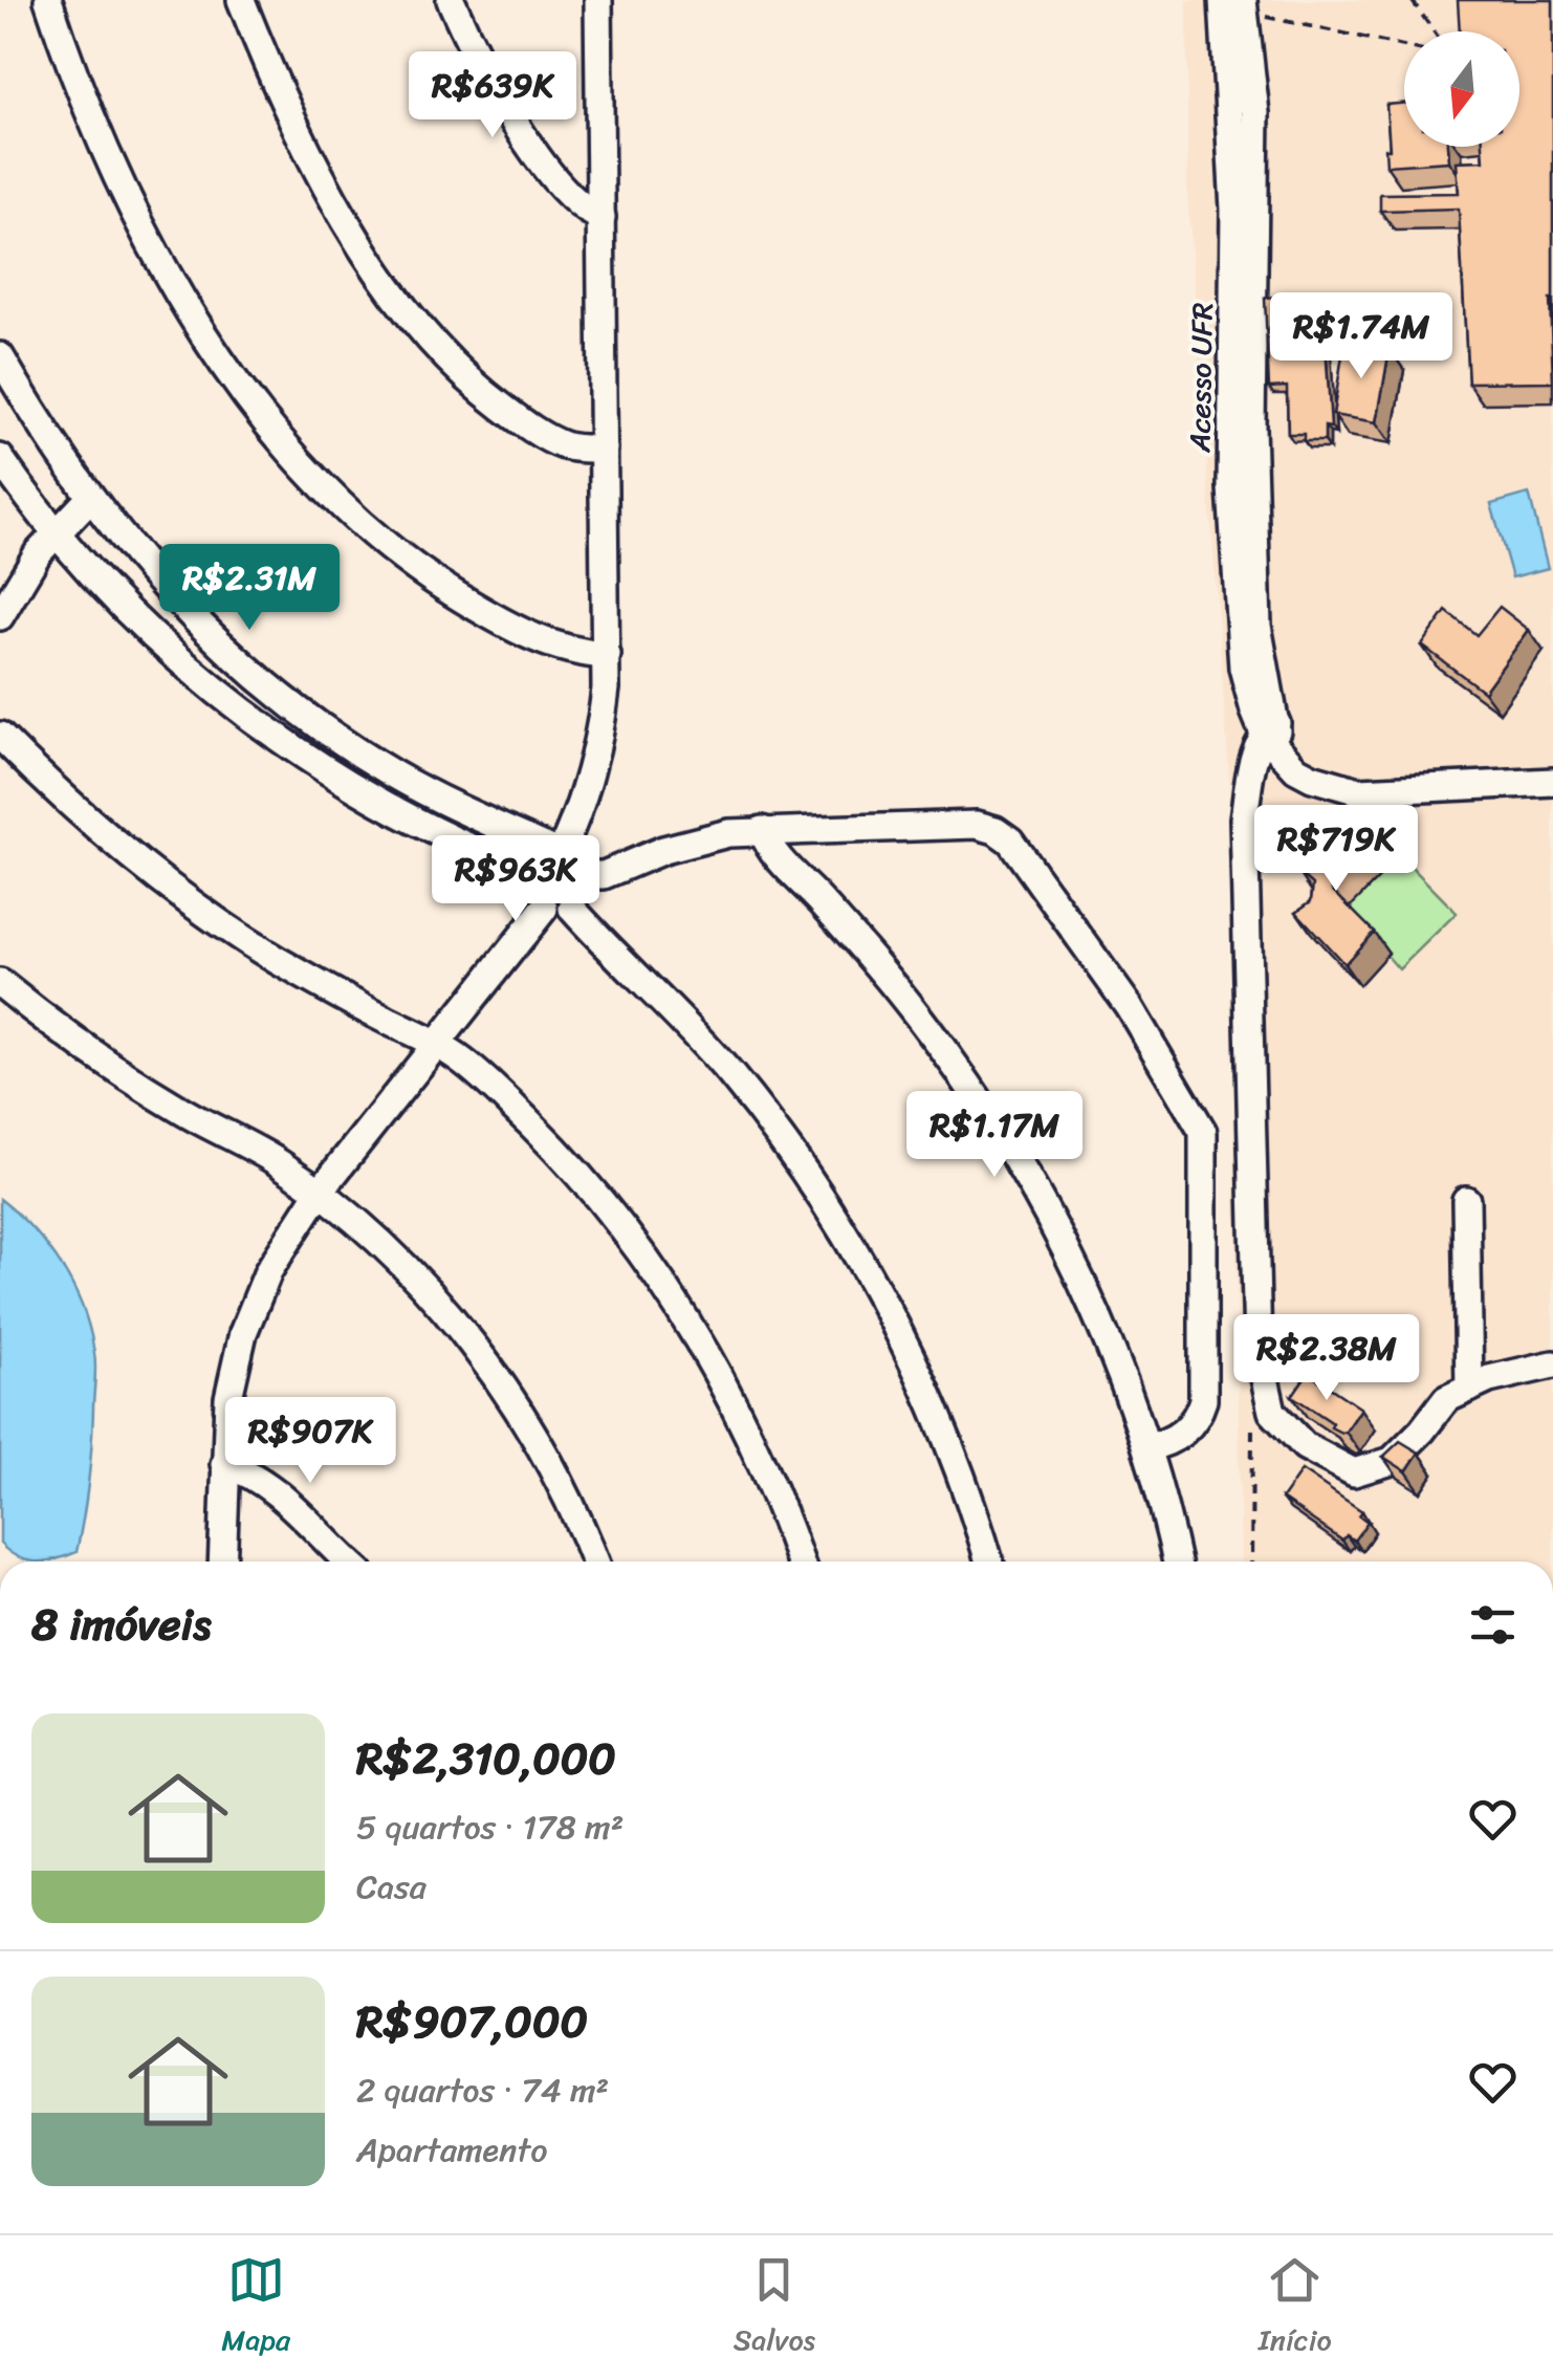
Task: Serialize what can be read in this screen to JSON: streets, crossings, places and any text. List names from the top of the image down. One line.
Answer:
{"streets":{"street":["Acesso UFR"]},"north":"bottom","page":{"price":["R$639K","R$1.74M","R$2.31M","R$719K","R$963K","R$1.17M","R$2.38M","R$907K"],"heading":"8 imóveis","list":[{"name":"R$2,310,000","note":"5 quartos · 178 m² · Casa"},{"name":"R$907,000","note":"2 quartos · 74 m² · Apartamento"}],"tabs":["Mapa","Salvos","Início"]}}
